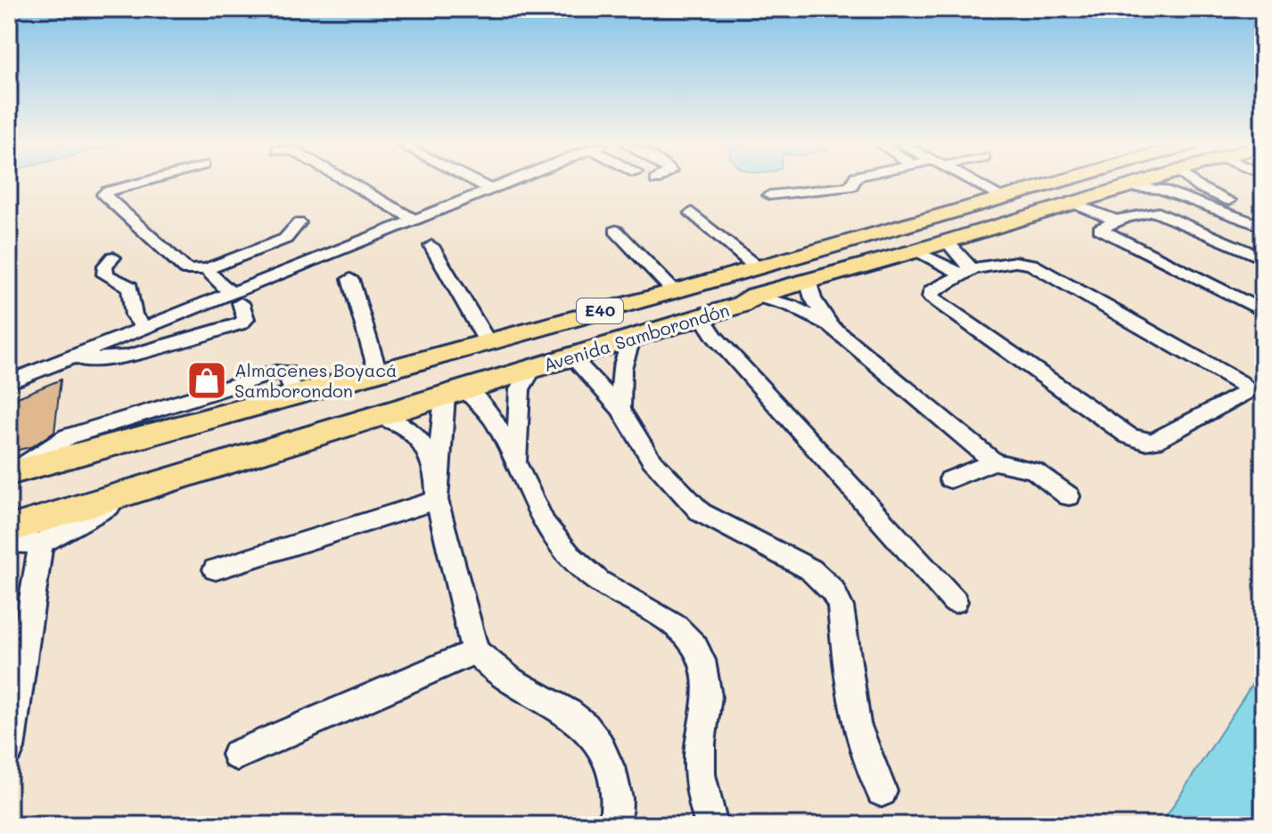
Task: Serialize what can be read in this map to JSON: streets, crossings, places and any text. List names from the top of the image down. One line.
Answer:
{"streets":{"highway":["E40","Avenida Samborondón"]},"places":{"shop":["Almacenes Boyacá Samborondon"]}}
